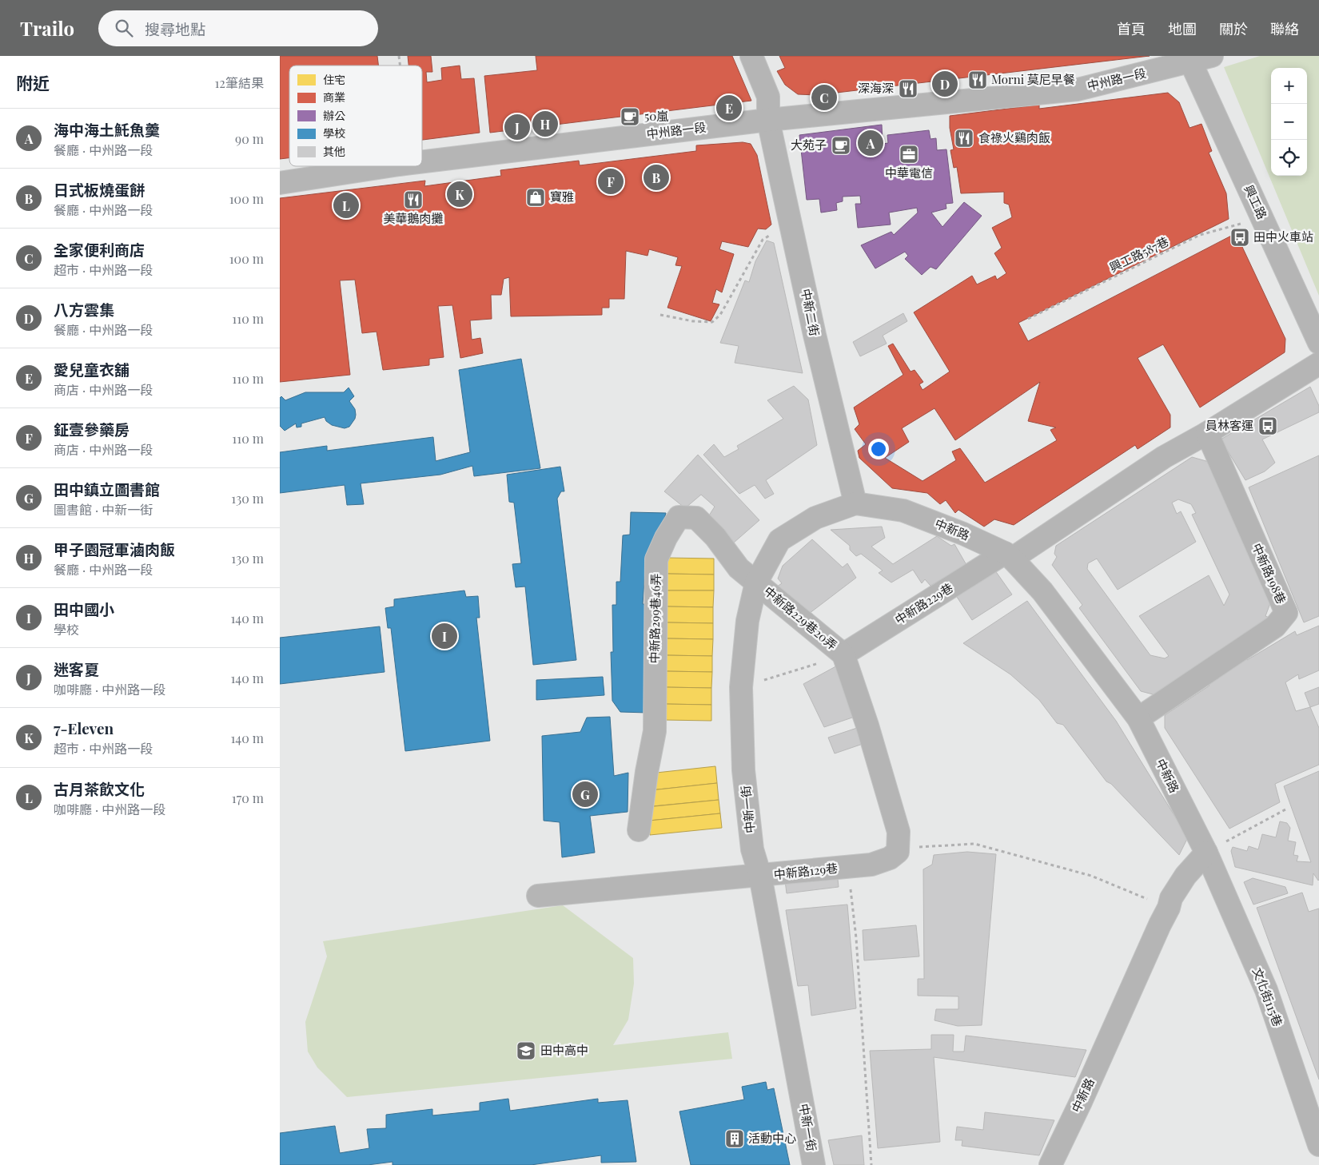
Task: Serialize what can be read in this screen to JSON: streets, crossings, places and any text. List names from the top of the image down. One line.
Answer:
{"streets":{"street":["中州路一段","興工路","中新二街","中新路","中新路198巷","中新路229巷","中新路299巷46弄","中新路229巷20弄","中新一街","中新路129巷","文化街115巷"],"path":["興工路587巷"]},"crossings":[["中州路一段","興工路"],["中州路一段","中新二街"],["興工路","興工路587巷"],["中新二街","中新路"],["中新二街","中新一街"],["中新路","中新路198巷"],["中新路","中新路229巷"],["中新路","中新一街"],["中新路","文化街115巷"],["中新路198巷","中新路229巷"],["中新路229巷","中新路229巷20弄"],["中新路299巷46弄","中新路229巷20弄"],["中新路299巷46弄","中新一街"],["中新路229巷20弄","中新一街"],["中新一街","中新路129巷"]],"places":{"restaurant":["Morni 莫尼早餐","深海深","食祿火鷄肉飯","美華鵝肉攤"],"cafe":["50嵐","大苑子"],"office":["中華電信"],"shop":["寶雅"],"bus stop":["田中火車站","員林客運"],"school or university":["田中高中"],"building":["活動中心"]},"legend":["住宅","商業","辦公","學校","其他"],"page":{"header":"Trailo","search":"搜尋地點","nav":["首頁","地圖","關於","聯絡"],"heading":["附近","12筆結果"],"map_buttons":["+","−"],"pins":["D","C","E","H","J","A","B","F","K","L","I","G"],"list":[{"mark":"A","name":"海中海土魠魚羹","note":"餐廳 · 中州路一段","value":"90 m"},{"mark":"B","name":"日式板燒蛋餅","note":"餐廳 · 中州路一段","value":"100 m"},{"mark":"C","name":"全家便利商店","note":"超市 · 中州路一段","value":"100 m"},{"mark":"D","name":"八方雲集","note":"餐廳 · 中州路一段","value":"110 m"},{"mark":"E","name":"愛兒童衣舖","note":"商店 · 中州路一段","value":"110 m"},{"mark":"F","name":"鉦壹參藥房","note":"商店 · 中州路一段","value":"110 m"},{"mark":"G","name":"田中鎮立圖書館","note":"圖書館 · 中新一街","value":"130 m"},{"mark":"H","name":"甲子園冠軍滷肉飯","note":"餐廳 · 中州路一段","value":"130 m"},{"mark":"I","name":"田中國小","note":"學校","value":"140 m"},{"mark":"J","name":"迷客夏","note":"咖啡廳 · 中州路一段","value":"140 m"},{"mark":"K","name":"7-Eleven","note":"超市 · 中州路一段","value":"140 m"},{"mark":"L","name":"古月茶飲文化","note":"咖啡廳 · 中州路一段","value":"170 m"}]}}
